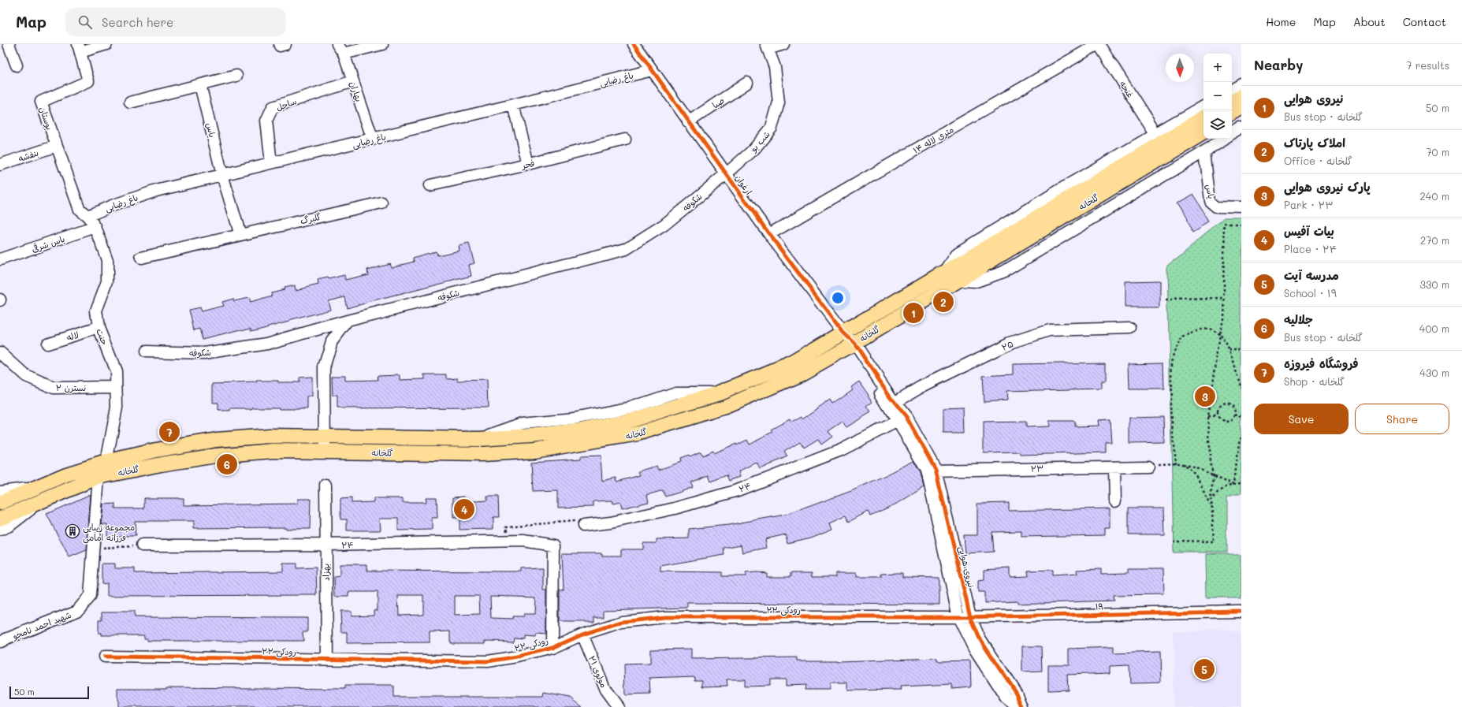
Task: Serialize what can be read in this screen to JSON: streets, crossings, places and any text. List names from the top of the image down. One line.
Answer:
{"streets":{"main road":["گلخانه"],"street":["باغ رضایی","غنچه","بهاران","صبا","ساحل","بوستان","یاس","۱۴ متری لاله","شب بو","بنفشه","فجر","ارغوان","شکوفه","گلبرگ","یاس شرقی","لاله","جنت","۲۵","نسترن ۲","۲۳","۲۴","نیروی هوایی","بهزاد","۱۹","رودکی ۲۲","شهید احمد نامجو","مولوی ۲۱"]},"crossings":[["باغ رضایی","بهاران"],["باغ رضایی","ساحل"],["باغ رضایی","بوستان"],["باغ رضایی","یاس"],["باغ رضایی","ارغوان"],["باغ رضایی","جنت"],["غنچه","۱۴ متری لاله"],["بهاران","ساحل"],["صبا","ارغوان"],["بوستان","بنفشه"],["بوستان","جنت"],["۱۴ متری لاله","ارغوان"],["شب بو","ارغوان"],["شب بو","شکوفه"],["ارغوان","شکوفه"],["ارغوان","گلخانه"],["ارغوان","نیروی هوایی"],["گلخانه","جنت"],["گلخانه","نیروی هوایی"],["گلخانه","شهید احمد نامجو"],["یاس شرقی","جنت"],["لاله","جنت"],["جنت","نسترن ۲"],["۲۵","نیروی هوایی"],["۲۳","نیروی هوایی"],["۲۴","نیروی هوایی"],["۲۴","بهزاد"],["۲۴","رودکی ۲۲"],["نیروی هوایی","۱۹"],["نیروی هوایی","رودکی ۲۲"],["بهزاد","رودکی ۲۲"],["۱۹","رودکی ۲۲"],["رودکی ۲۲","مولوی ۲۱"]],"places":{"building":["مجموعه زیبایی فرزانه امامی"]},"scale_bar":"50 m","north":"bottom","page":{"header":"Map","search":"Search here","nav":["Home","Map","About","Contact"],"heading":["Nearby","7 results"],"map_buttons":["+","−"],"list":[{"mark":"1","name":"نیروی هوایی","note":"Bus stop · گلخانه","value":"50 m"},{"mark":"2","name":"املاک پارتاک","note":"Office · گلخانه","value":"70 m"},{"mark":"3","name":"پارک نیروی هوایی","note":"Park · ۲۳","value":"240 m"},{"mark":"4","name":"بیات آفیس","note":"Place · ۲۴","value":"270 m"},{"mark":"5","name":"مدرسه آیت","note":"School · ۱۹","value":"330 m"},{"mark":"6","name":"جلالیه","note":"Bus stop · گلخانه","value":"400 m"},{"mark":"7","name":"فروشگاه فیروزه","note":"Shop · گلخانه","value":"430 m"}],"pins":["2","1","3","7","6","4","5"],"buttons":["Save","Share"],"scale":"50 m"}}
